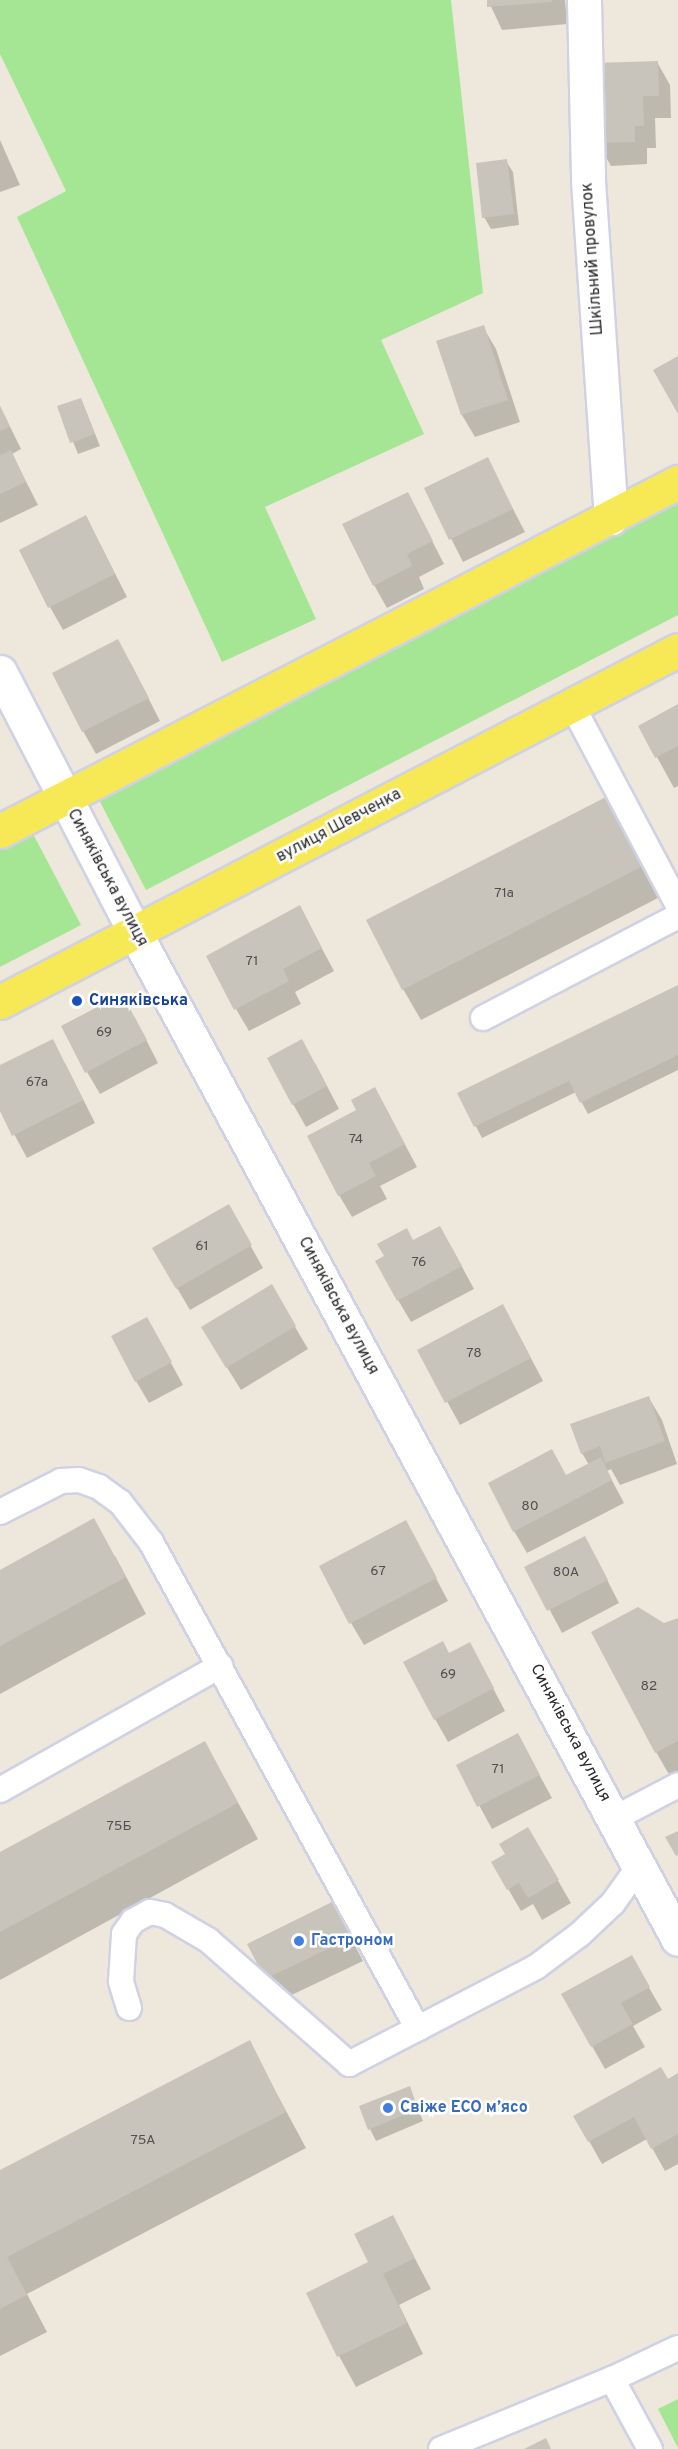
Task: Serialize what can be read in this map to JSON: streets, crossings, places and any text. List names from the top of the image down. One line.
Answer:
{"streets":{"main road":["вулиця Шевченка"],"street":["Шкільний провулок","Синяківська вулиця"]},"crossings":[["вулиця Шевченка","Синяківська вулиця"]],"places":["Синяківська","Гастроном","Свіже ECO м’ясо"],"house_numbers":["71а","71","69","67а","74","61","76","78","80","67","80А","69","82","71","75Б","75А"]}
